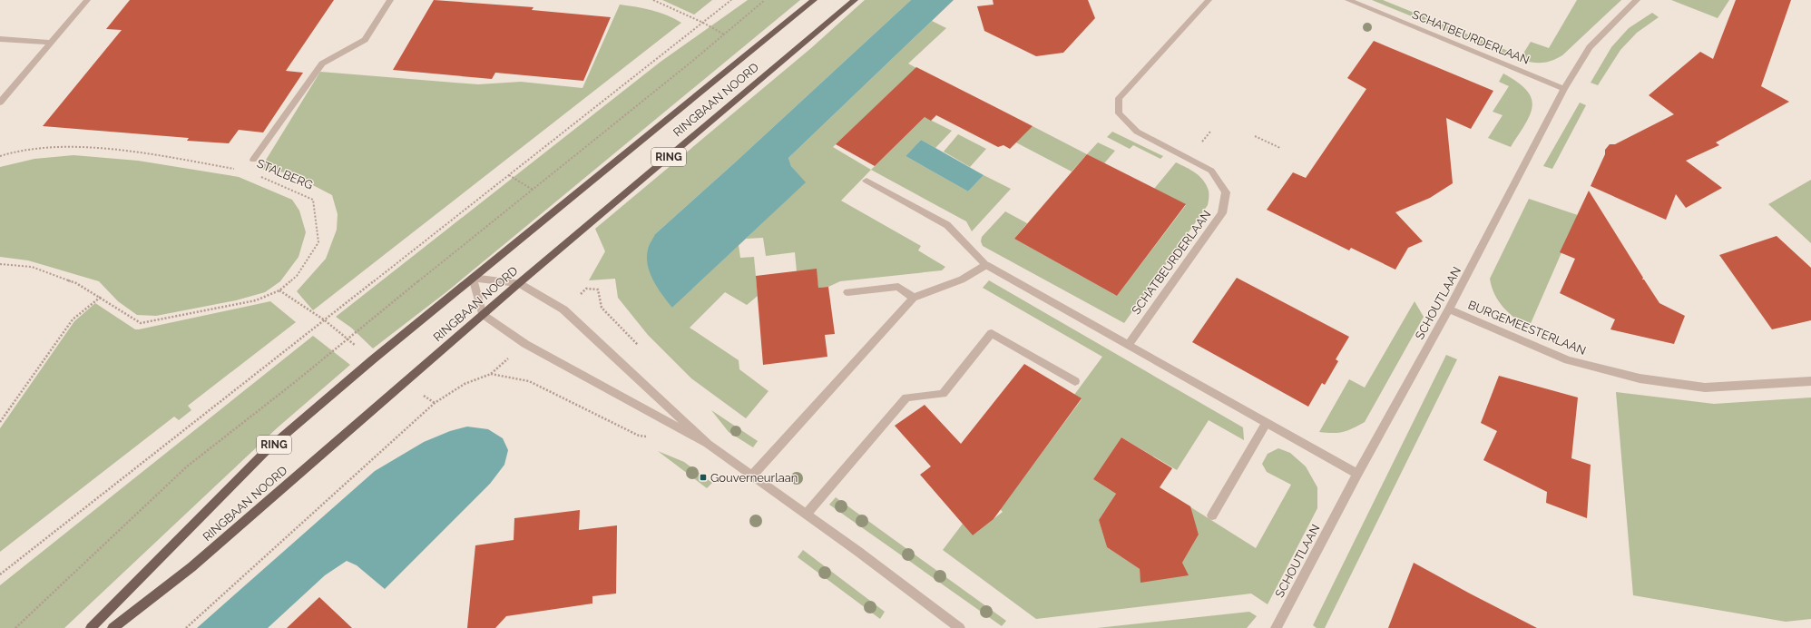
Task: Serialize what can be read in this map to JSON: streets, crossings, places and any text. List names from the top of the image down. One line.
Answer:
{"streets":{"main road":["RINGBAAN NOORD","RING"],"street":["SCHATBEURDERLAAN","STALBERG","SCHOUTLAAN","BURGEMEESTERLAAN"]},"crossings":[["SCHATBEURDERLAAN","SCHOUTLAAN"],["SCHOUTLAAN","BURGEMEESTERLAAN"]],"places":{"transit":["Gouverneurlaan"]}}
